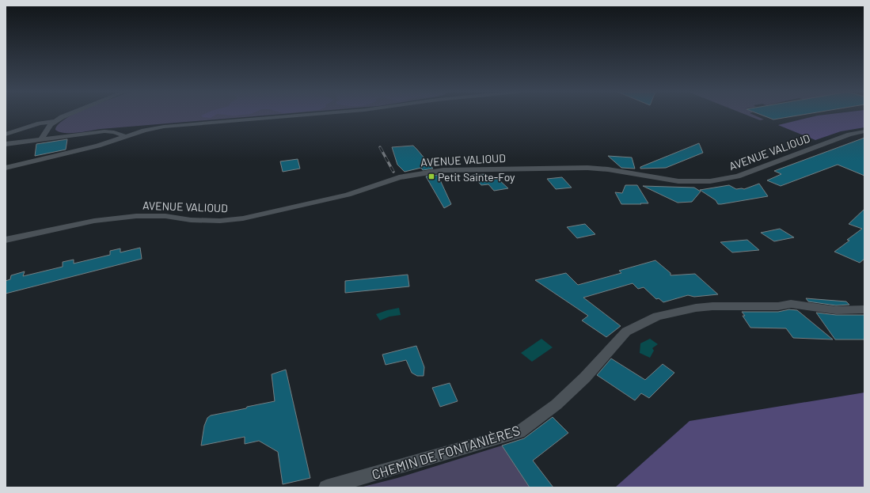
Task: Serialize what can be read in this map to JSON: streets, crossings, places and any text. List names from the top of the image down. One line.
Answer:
{"streets":{"street":["AVENUE VALIOUD","CHEMIN DE FONTANIÈRES"]},"places":{"transit":["Petit Sainte-Foy"]}}
